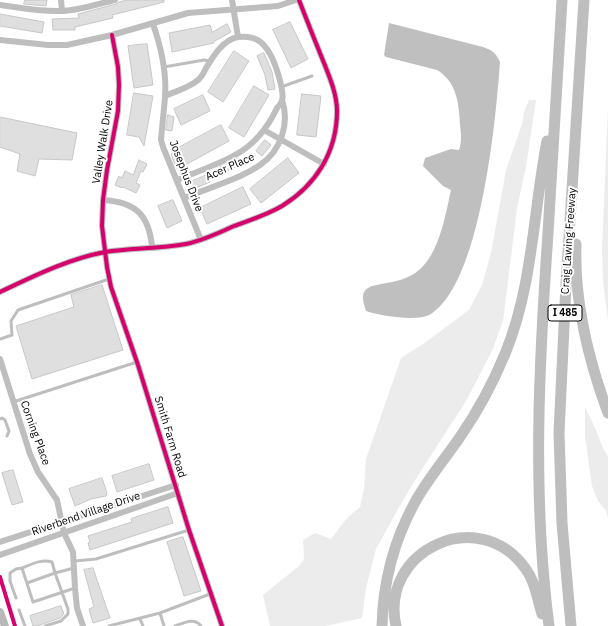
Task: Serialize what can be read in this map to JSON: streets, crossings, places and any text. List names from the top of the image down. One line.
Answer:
{"streets":{"highway":["Craig Lawing Freeway","I 485"],"street":["Valley Walk Drive","Acer Place","Josephus Drive","Corning Place","Smith Farm Road","Riverbend Village Drive"]},"crossings":[["Valley Walk Drive","Smith Farm Road"],["Acer Place","Josephus Drive"],["Corning Place","Riverbend Village Drive"],["Smith Farm Road","Riverbend Village Drive"]]}
